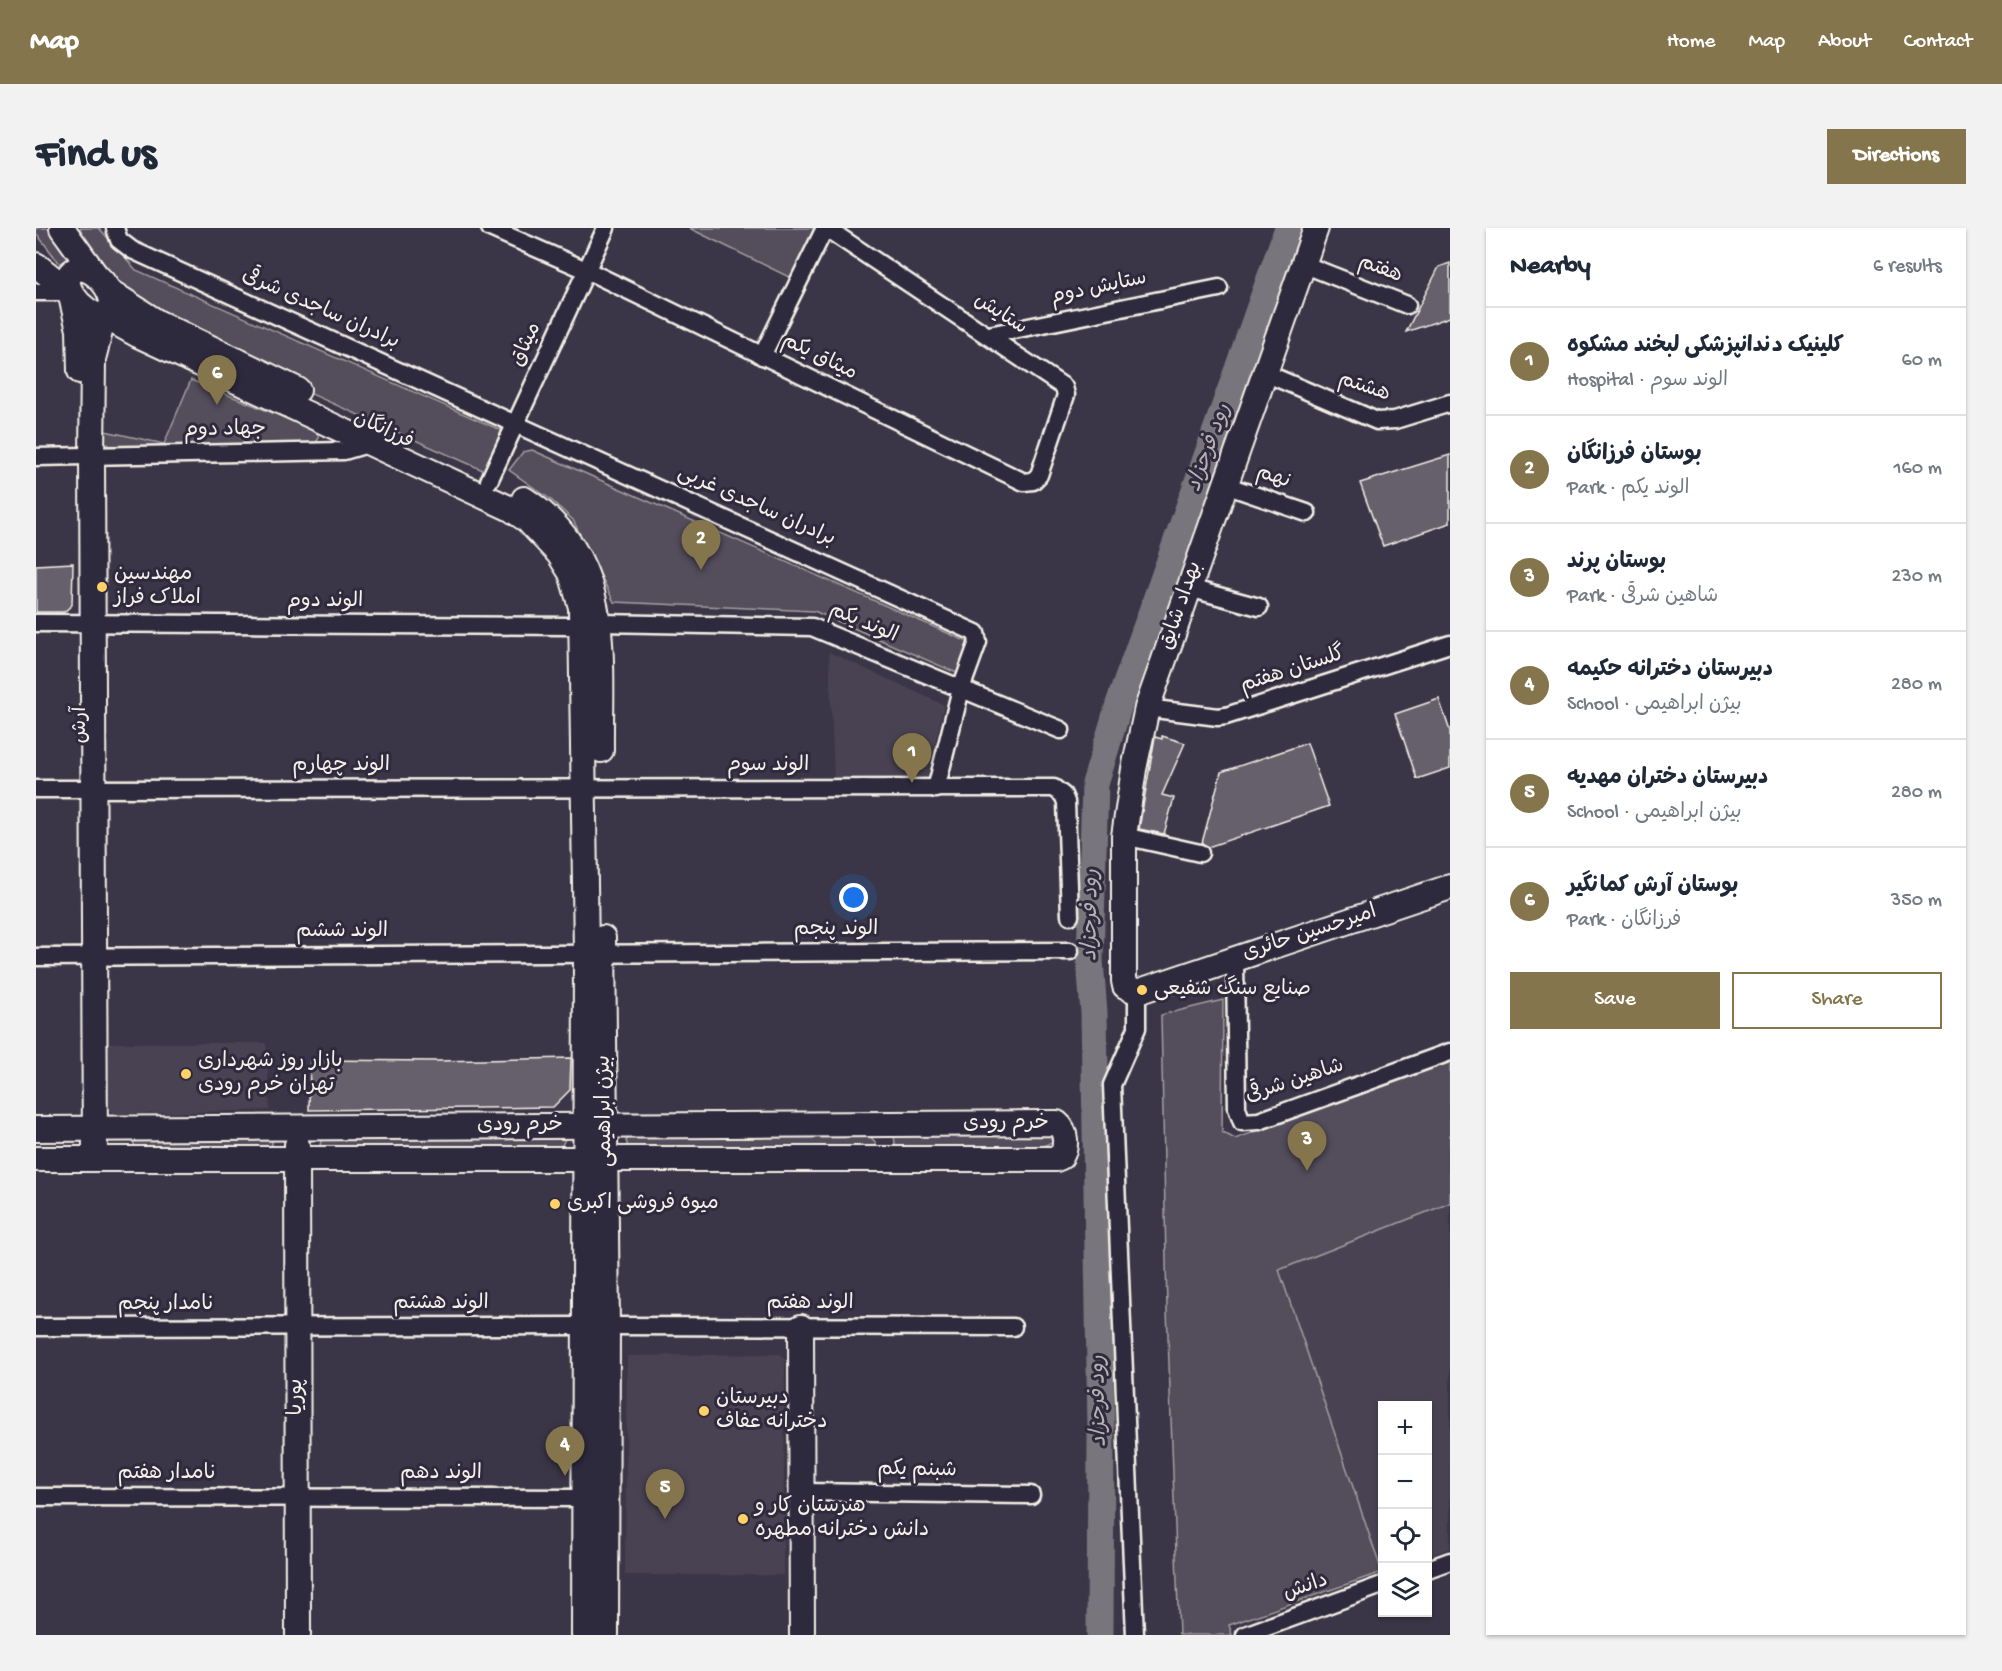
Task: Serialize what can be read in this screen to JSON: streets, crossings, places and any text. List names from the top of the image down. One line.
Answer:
{"streets":{"street":["هفتم","ستایش دوم","برادران ساجدی شرقی","ستایش","میثاق","میثاق یکم","هشتم","جهاد دوم","فرزانگان","نهم","برادران ساجدی غربی","الوند دوم","بهداد شایق","الوند یکم","گلستان هفتم","آرش","الوند چهارم","الوند سوم","الوند پنجم","الوند ششم","امیرحسین حائری","شاهین شرقی","بیژن ابراهیمی","خرم رودی","الوند هشتم","الوند هفتم","نامدار پنجم","پوریا","شبنم یکم","نامدار هفتم","الوند دهم","دانش"]},"crossings":[["هفتم","بهداد شایق"],["ستایش دوم","ستایش"],["برادران ساجدی شرقی","میثاق"],["برادران ساجدی شرقی","برادران ساجدی غربی"],["ستایش","میثاق یکم"],["میثاق","میثاق یکم"],["میثاق","فرزانگان"],["میثاق","برادران ساجدی غربی"],["هشتم","بهداد شایق"],["جهاد دوم","فرزانگان"],["جهاد دوم","آرش"],["فرزانگان","الوند دوم"],["فرزانگان","الوند یکم"],["فرزانگان","آرش"],["فرزانگان","بیژن ابراهیمی"],["نهم","بهداد شایق"],["برادران ساجدی غربی","الوند یکم"],["الوند دوم","الوند یکم"],["الوند دوم","آرش"],["الوند دوم","بیژن ابراهیمی"],["بهداد شایق","گلستان هفتم"],["بهداد شایق","امیرحسین حائری"],["الوند یکم","بیژن ابراهیمی"],["آرش","الوند چهارم"],["آرش","الوند ششم"],["آرش","خرم رودی"],["الوند چهارم","الوند سوم"],["الوند چهارم","بیژن ابراهیمی"],["الوند سوم","بیژن ابراهیمی"],["الوند پنجم","الوند ششم"],["الوند پنجم","بیژن ابراهیمی"],["الوند ششم","بیژن ابراهیمی"],["امیرحسین حائری","شاهین شرقی"],["بیژن ابراهیمی","خرم رودی"],["بیژن ابراهیمی","الوند هشتم"],["بیژن ابراهیمی","الوند هفتم"],["بیژن ابراهیمی","الوند دهم"],["خرم رودی","پوریا"],["الوند هشتم","الوند هفتم"],["الوند هشتم","نامدار پنجم"],["الوند هشتم","پوریا"],["نامدار پنجم","پوریا"],["پوریا","نامدار هفتم"],["پوریا","الوند دهم"],["نامدار هفتم","الوند دهم"]],"water":["رود فرحزاد"],"places":["مهندسین املاک فراز","صنایع سنگ شفیعی","بازار روز شهرداری تهران خرم رودی","میوه فروشی اکبری","دبیرستان دخترانه عفاف","هنرستان کار و دانش دخترانه مطهره"],"page":{"header":"Map","nav":["Home","Map","About","Contact"],"buttons":["Directions",["Save","Share"]],"title":"Find us","heading":["Nearby","6 results"],"list":[{"mark":"1","name":"کلینیک دندانپزشکی لبخند مشکوه","note":"Hospital · الوند سوم","value":"60 m"},{"mark":"2","name":"بوستان فرزانگان","note":"Park · الوند یکم","value":"160 m"},{"mark":"3","name":"بوستان پرند","note":"Park · شاهین شرقی","value":"230 m"},{"mark":"4","name":"دبیرستان دخترانه حکیمه","note":"School · بیژن ابراهیمی","value":"280 m"},{"mark":"5","name":"دبیرستان دختران مهدیه","note":"School · بیژن ابراهیمی","value":"280 m"},{"mark":"6","name":"بوستان آرش کمانگیر","note":"Park · فرزانگان","value":"350 m"}],"pins":["6","2","1","3","4","5"],"map_buttons":["+","−"]}}
